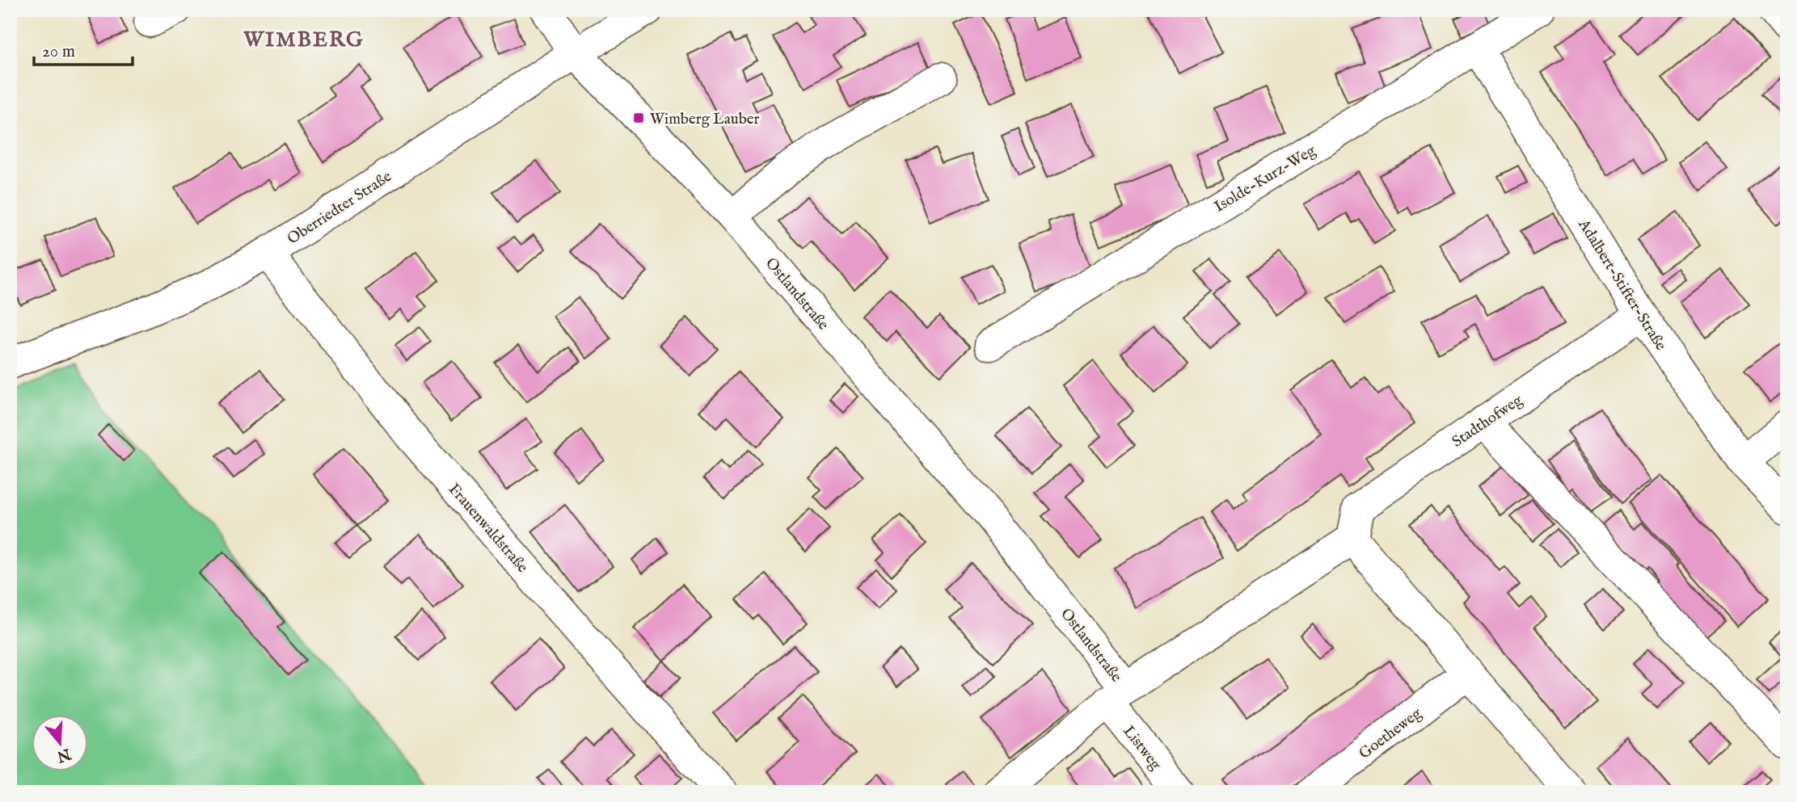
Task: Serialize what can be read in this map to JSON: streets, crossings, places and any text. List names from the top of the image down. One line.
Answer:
{"streets":{"street":["Isolde-Kurz-Weg","Oberriedter Straße","Adalbert-Stifter-Straße","Ostlandstraße","Stadthofweg","Frauenwaldstraße","Goetheweg","Listweg"]},"crossings":[["Isolde-Kurz-Weg","Adalbert-Stifter-Straße"],["Oberriedter Straße","Ostlandstraße"],["Oberriedter Straße","Frauenwaldstraße"],["Adalbert-Stifter-Straße","Stadthofweg"],["Ostlandstraße","Stadthofweg"],["Ostlandstraße","Listweg"]],"districts":["WIMBERG"],"places":{"transit":["Wimberg Lauber"]},"scale_bar":"20 m","north":"bottom"}
